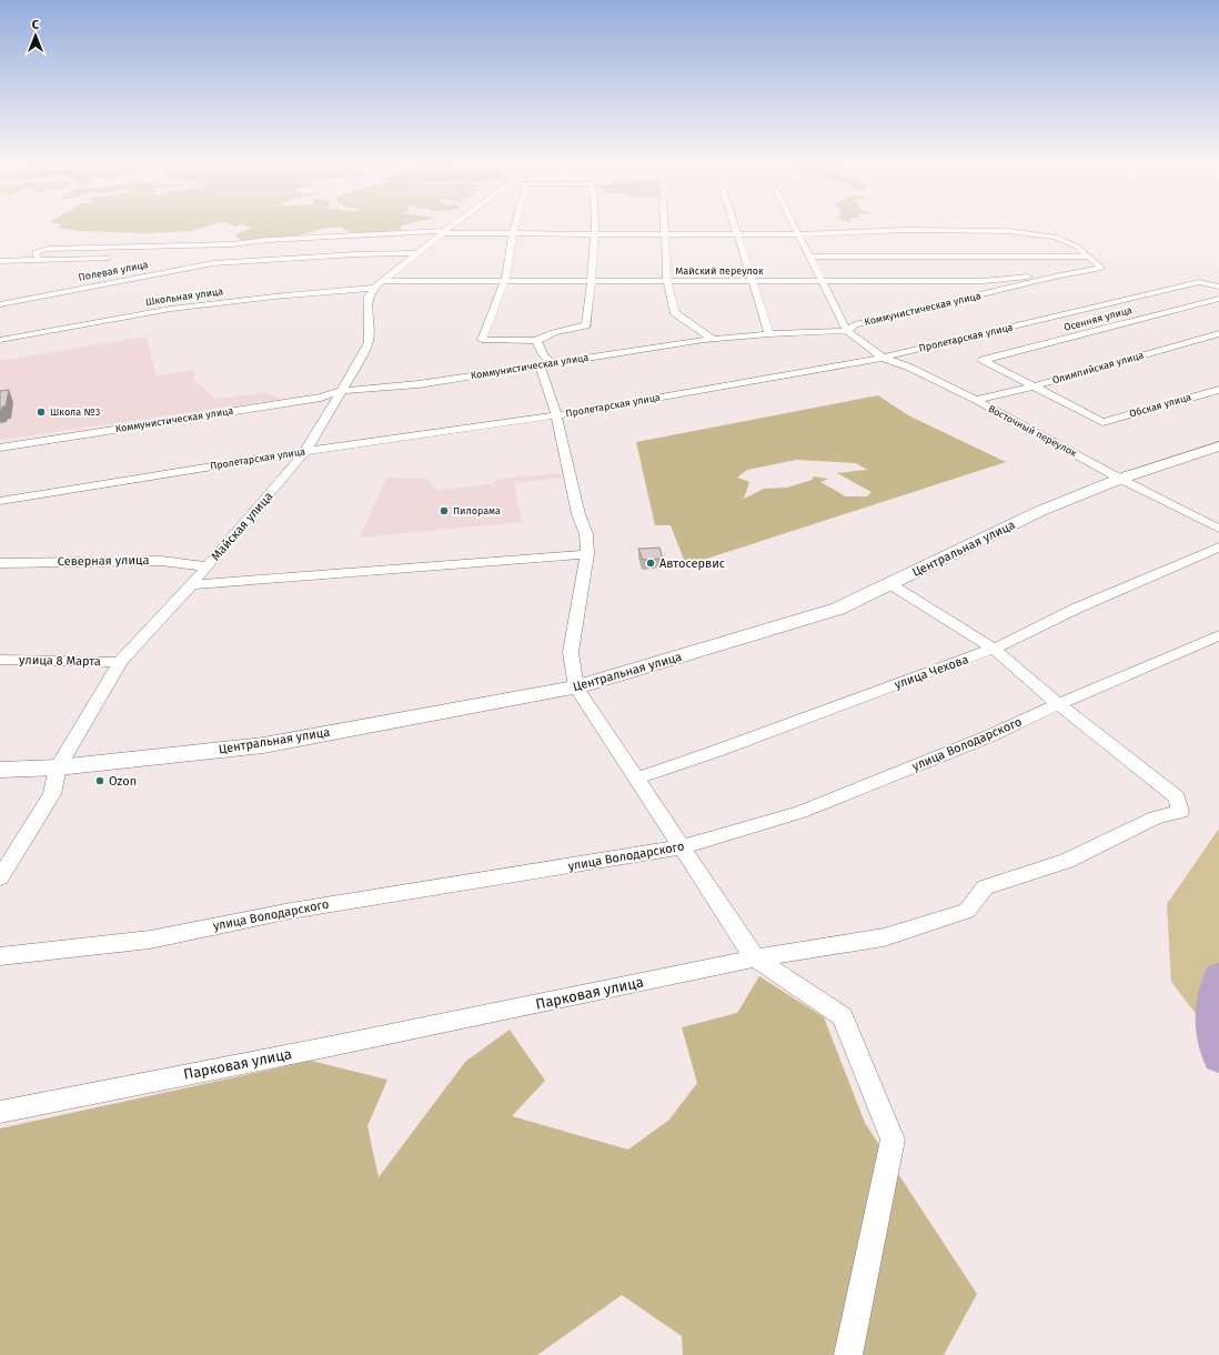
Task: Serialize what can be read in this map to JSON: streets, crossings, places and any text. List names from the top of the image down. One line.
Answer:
{"streets":{"main road":["Центральная улица"],"street":["Полевая улица","Майский переулок","Школьная улица","Коммунистическая улица","Осенняя улица","Пролетарская улица","Олимпийская улица","Обская улица","Восточный переулок","Майская улица","Северная улица","улица 8 Марта","улица Чехова","улица Володарского","Парковая улица"]},"crossings":[["Майский переулок","Школьная улица"],["Майский переулок","Коммунистическая улица"],["Майский переулок","Майская улица"],["Школьная улица","Майская улица"],["Коммунистическая улица","Восточный переулок"],["Коммунистическая улица","Майская улица"],["Осенняя улица","Олимпийская улица"],["Осенняя улица","Обская улица"],["Пролетарская улица","Восточный переулок"],["Пролетарская улица","Майская улица"],["Олимпийская улица","Обская улица"],["Олимпийская улица","Восточный переулок"],["Восточный переулок","Центральная улица"],["Майская улица","Центральная улица"],["Майская улица","Северная улица"],["Майская улица","улица 8 Марта"],["улица Володарского","Парковая улица"]],"places":["Школа №3","Пилорама","Автосервис","Ozon"],"north":"top"}
